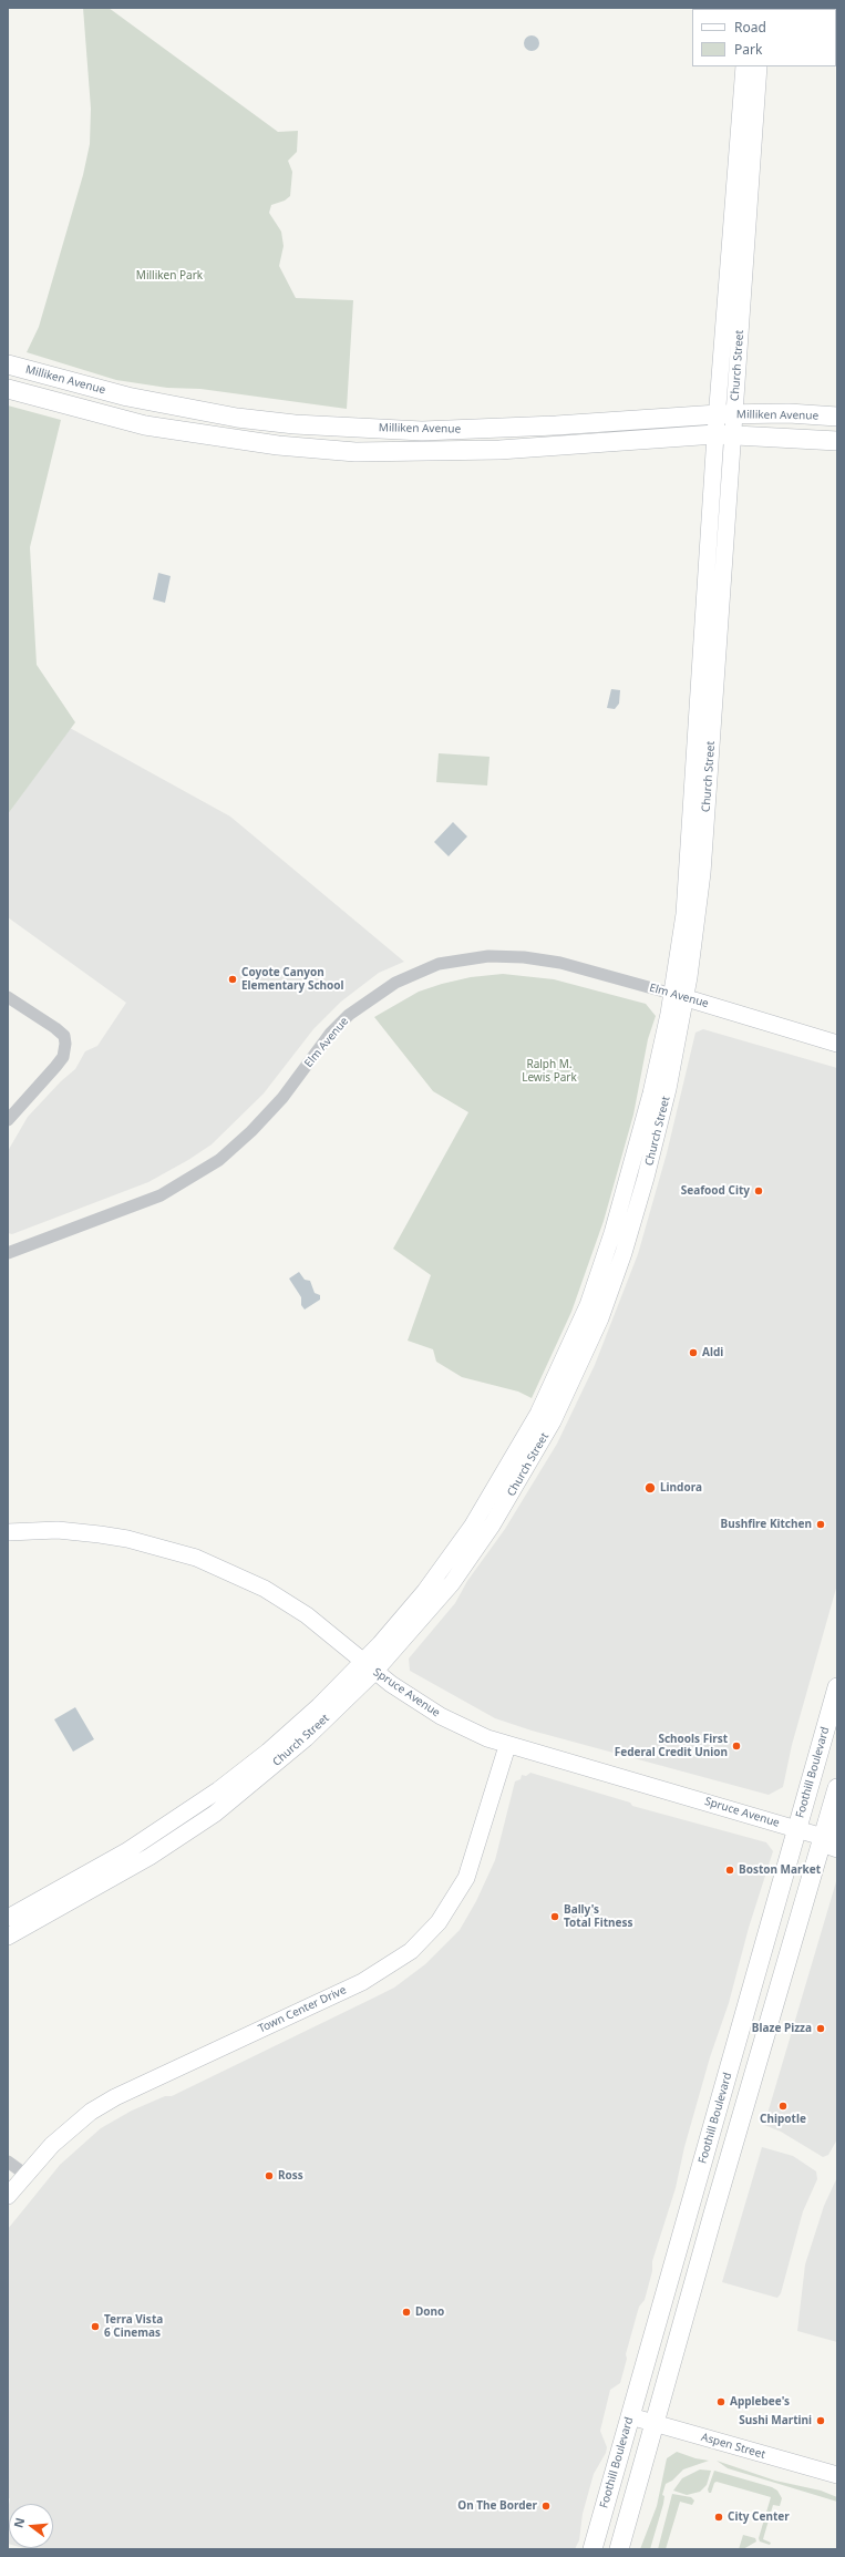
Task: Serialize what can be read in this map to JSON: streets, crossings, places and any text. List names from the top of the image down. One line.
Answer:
{"streets":{"main road":["Church Street","Milliken Avenue","Elm Avenue","Spruce Avenue","Foothill Boulevard","Town Center Drive","Aspen Street"]},"crossings":[["Church Street","Milliken Avenue"],["Church Street","Elm Avenue"],["Church Street","Spruce Avenue"],["Spruce Avenue","Foothill Boulevard"],["Spruce Avenue","Town Center Drive"],["Foothill Boulevard","Aspen Street"]],"parks":["Milliken Park","Ralph M. Lewis Park"],"places":["Coyote Canyon Elementary School","Seafood City","Aldi","Lindora","Bushfire Kitchen","Schools First Federal Credit Union","Boston Market","Bally's Total Fitness","Blaze Pizza","Chipotle","Ross","Dono","Terra Vista 6 Cinemas","Applebee's","Sushi Martini","On The Border","City Center"],"legend":["Road","Park"],"north":"left"}
